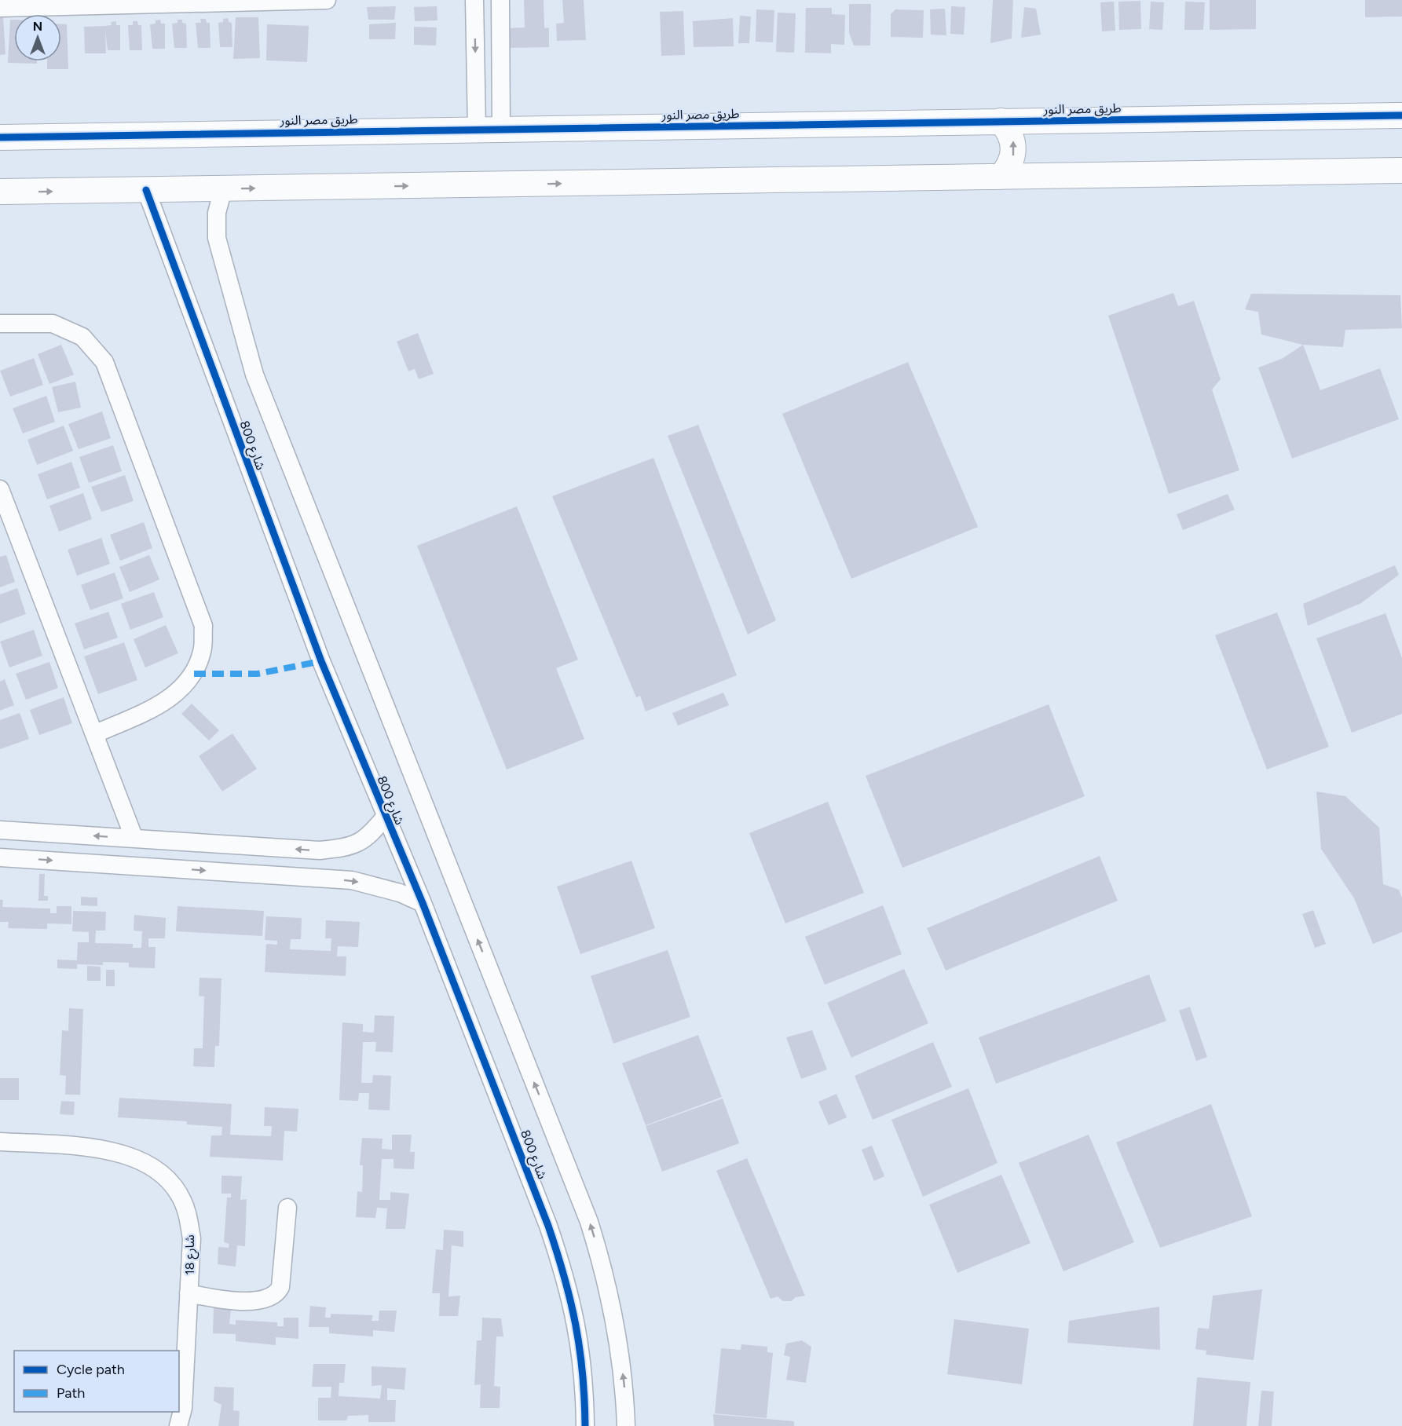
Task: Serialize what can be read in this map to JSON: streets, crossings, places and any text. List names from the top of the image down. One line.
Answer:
{"streets":{"street":["طريق مصر النور","شارع 800","شارع 18"]},"legend":["Cycle path","Path"],"north":"top"}
